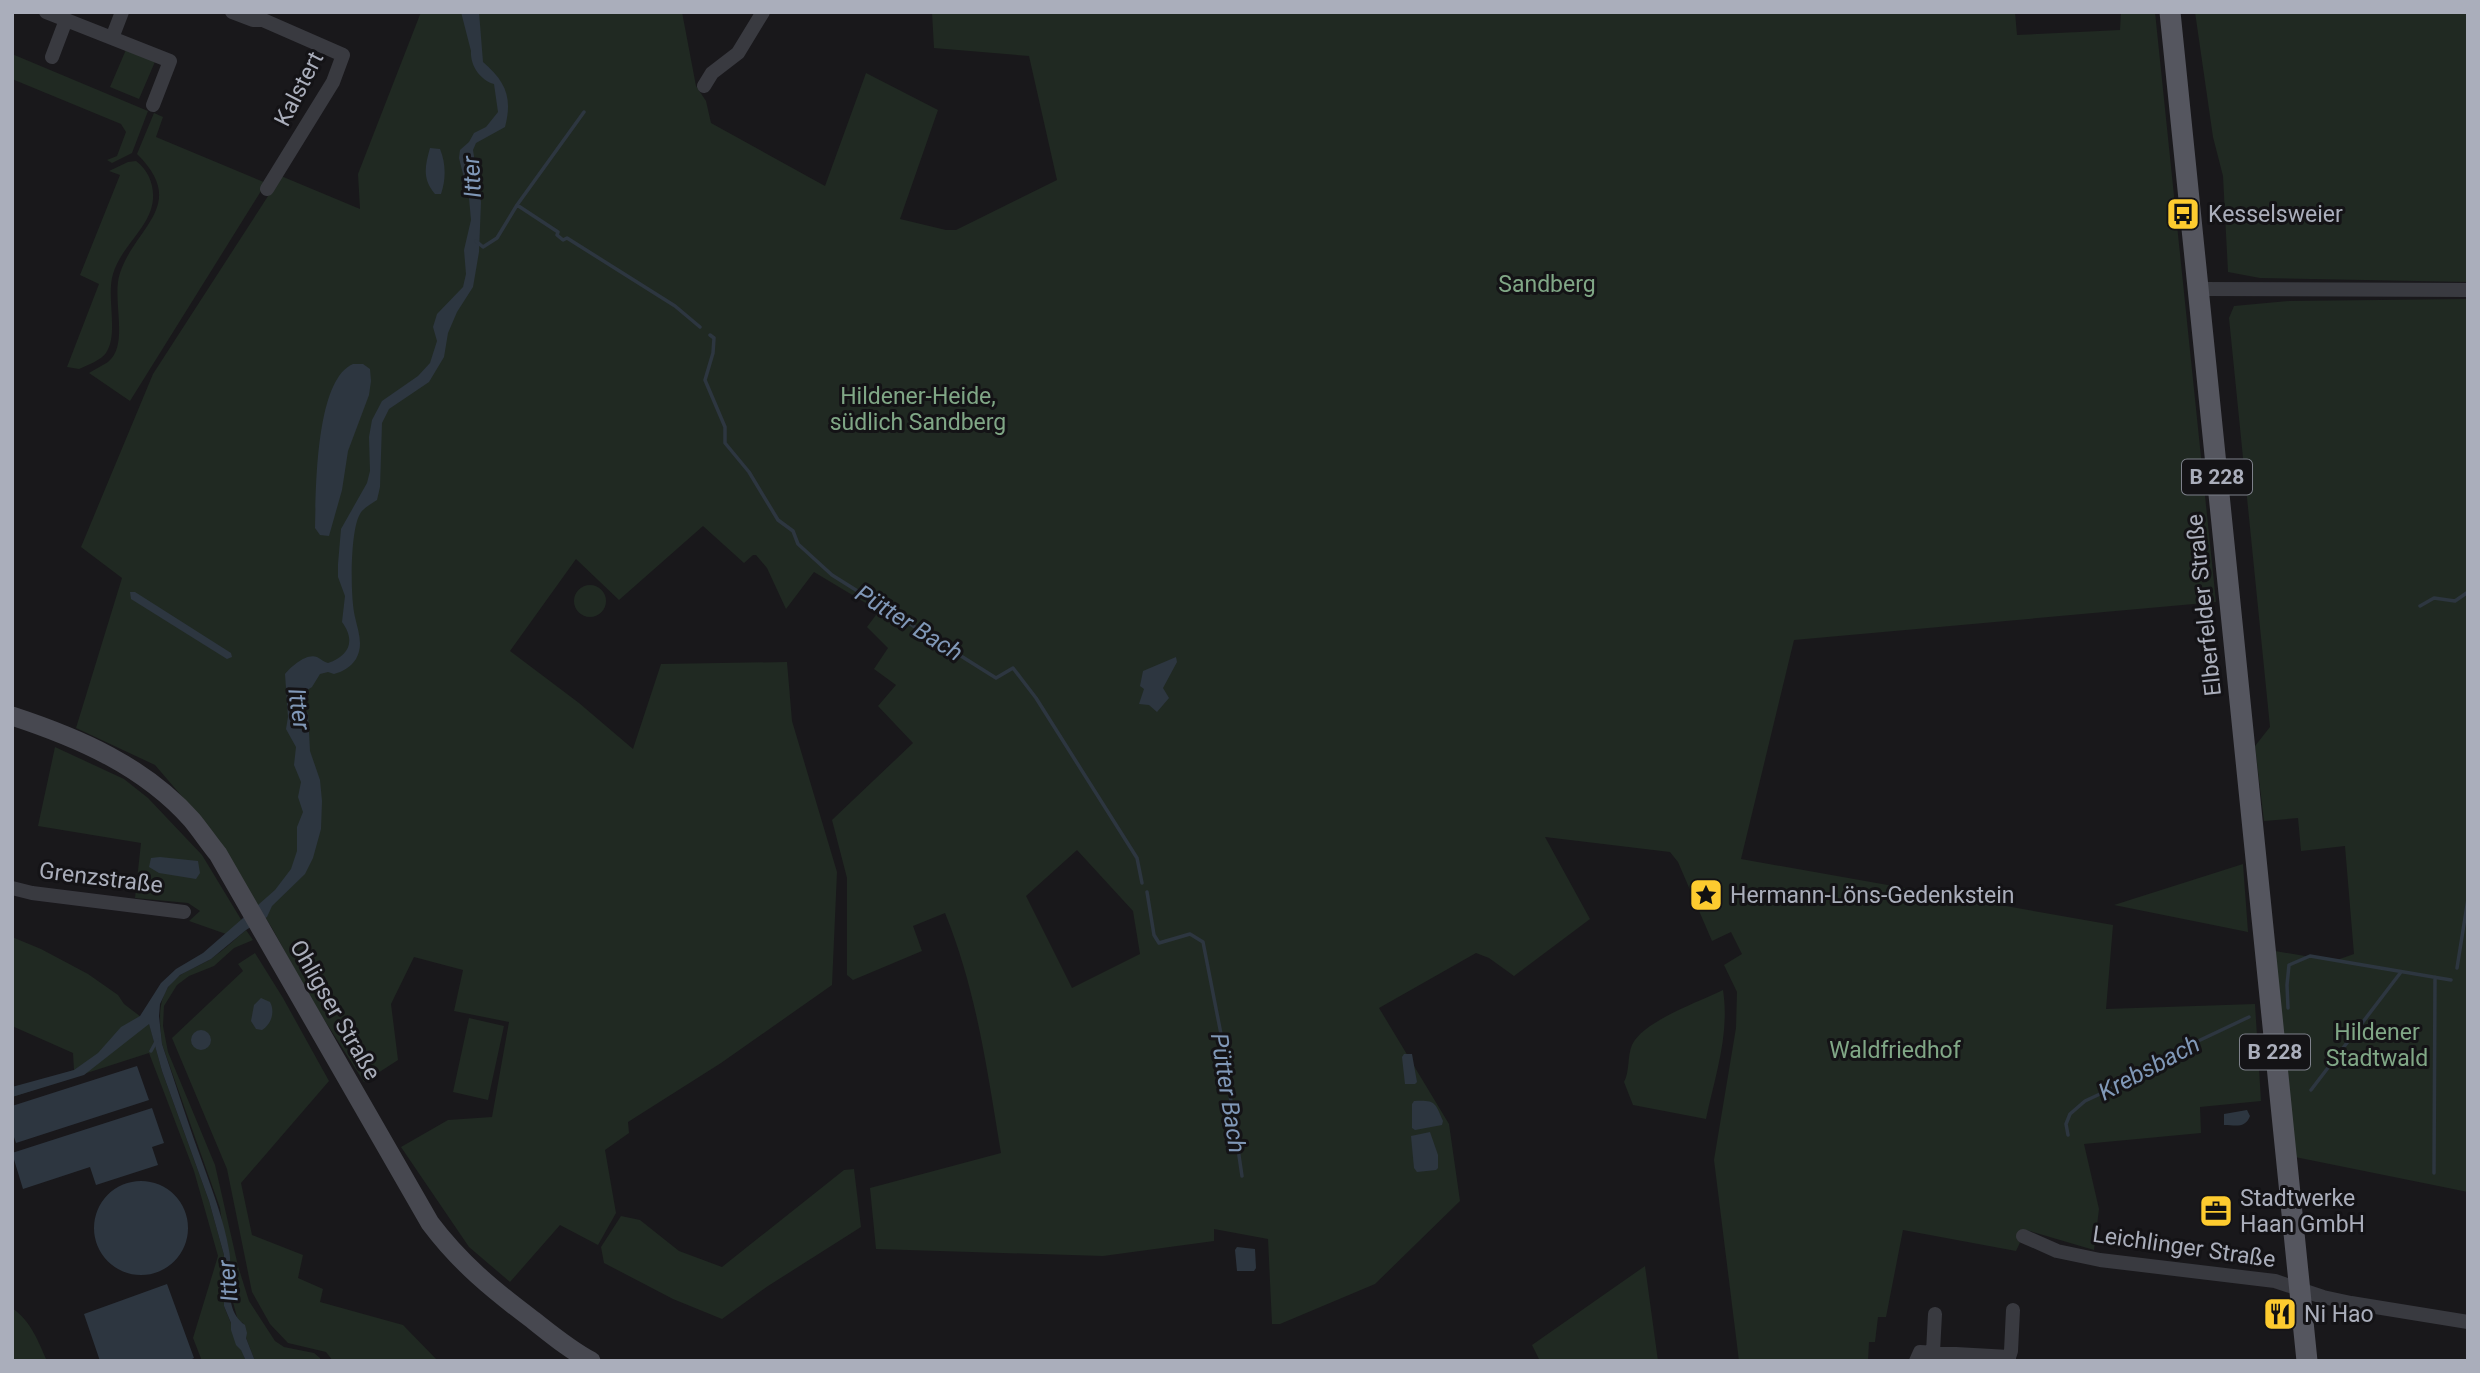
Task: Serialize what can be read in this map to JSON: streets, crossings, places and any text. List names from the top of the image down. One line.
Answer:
{"streets":{"main road":["B 228","Elberfelder Straße","Ohligser Straße"],"street":["Kalstert","Grenzstraße","Leichlinger Straße"]},"crossings":[["B 228","Elberfelder Straße"],["B 228","Leichlinger Straße"],["Elberfelder Straße","Leichlinger Straße"]],"water":["Itter","Pütter Bach","Krebsbach"],"parks":["Sandberg","Hildener-Heide, südlich Sandberg","Hildener Stadtwald","Waldfriedhof"],"places":{"bus stop":["Kesselsweier"],"place":["Hermann-Löns-Gedenkstein"],"office":["Stadtwerke Haan GmbH"],"restaurant":["Ni Hao"]}}
